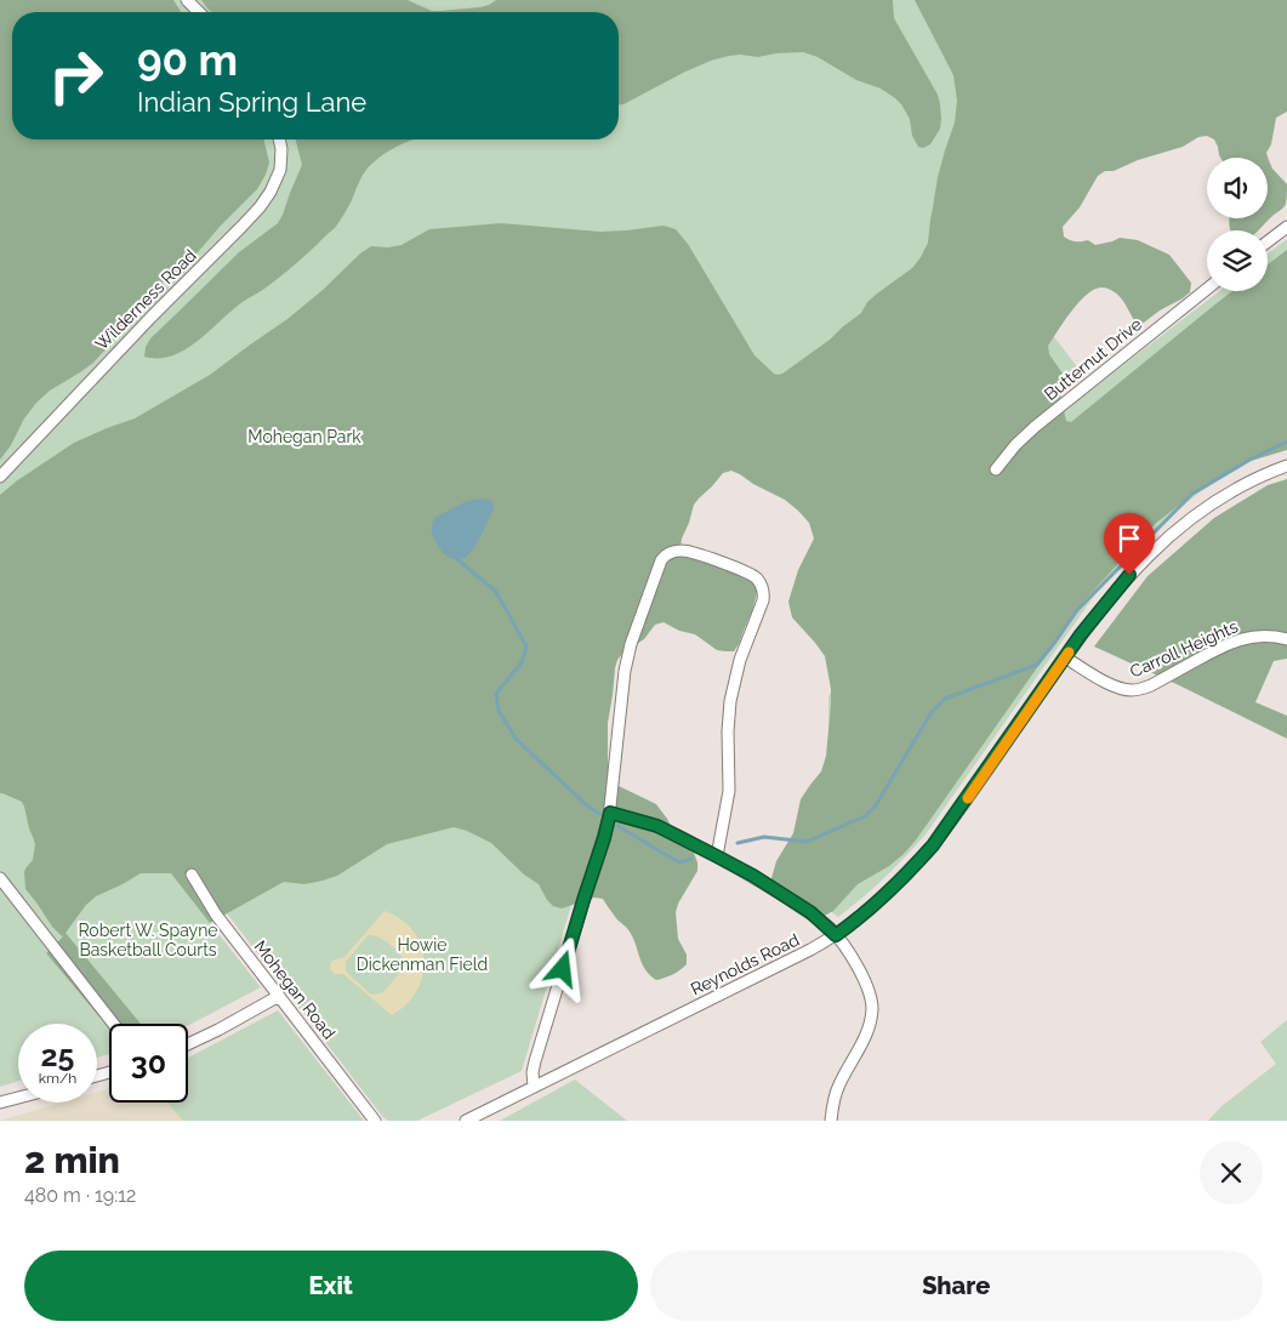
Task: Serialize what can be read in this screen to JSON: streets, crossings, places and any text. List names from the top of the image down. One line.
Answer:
{"streets":{"street":["Wilderness Road","Butternut Drive","Carroll Heights","Reynolds Road","Mohegan Road"]},"crossings":[["Carroll Heights","Reynolds Road"]],"parks":["Mohegan Park","Robert W. Spayne Basketball Courts","Howie Dickenman Field"],"page":{"turn":["90 m","Indian Spring Lane"],"speed":"25 km/h","limit":"30","heading":["2 min","480 m · 19:12"],"buttons":["Exit","Share"]}}
